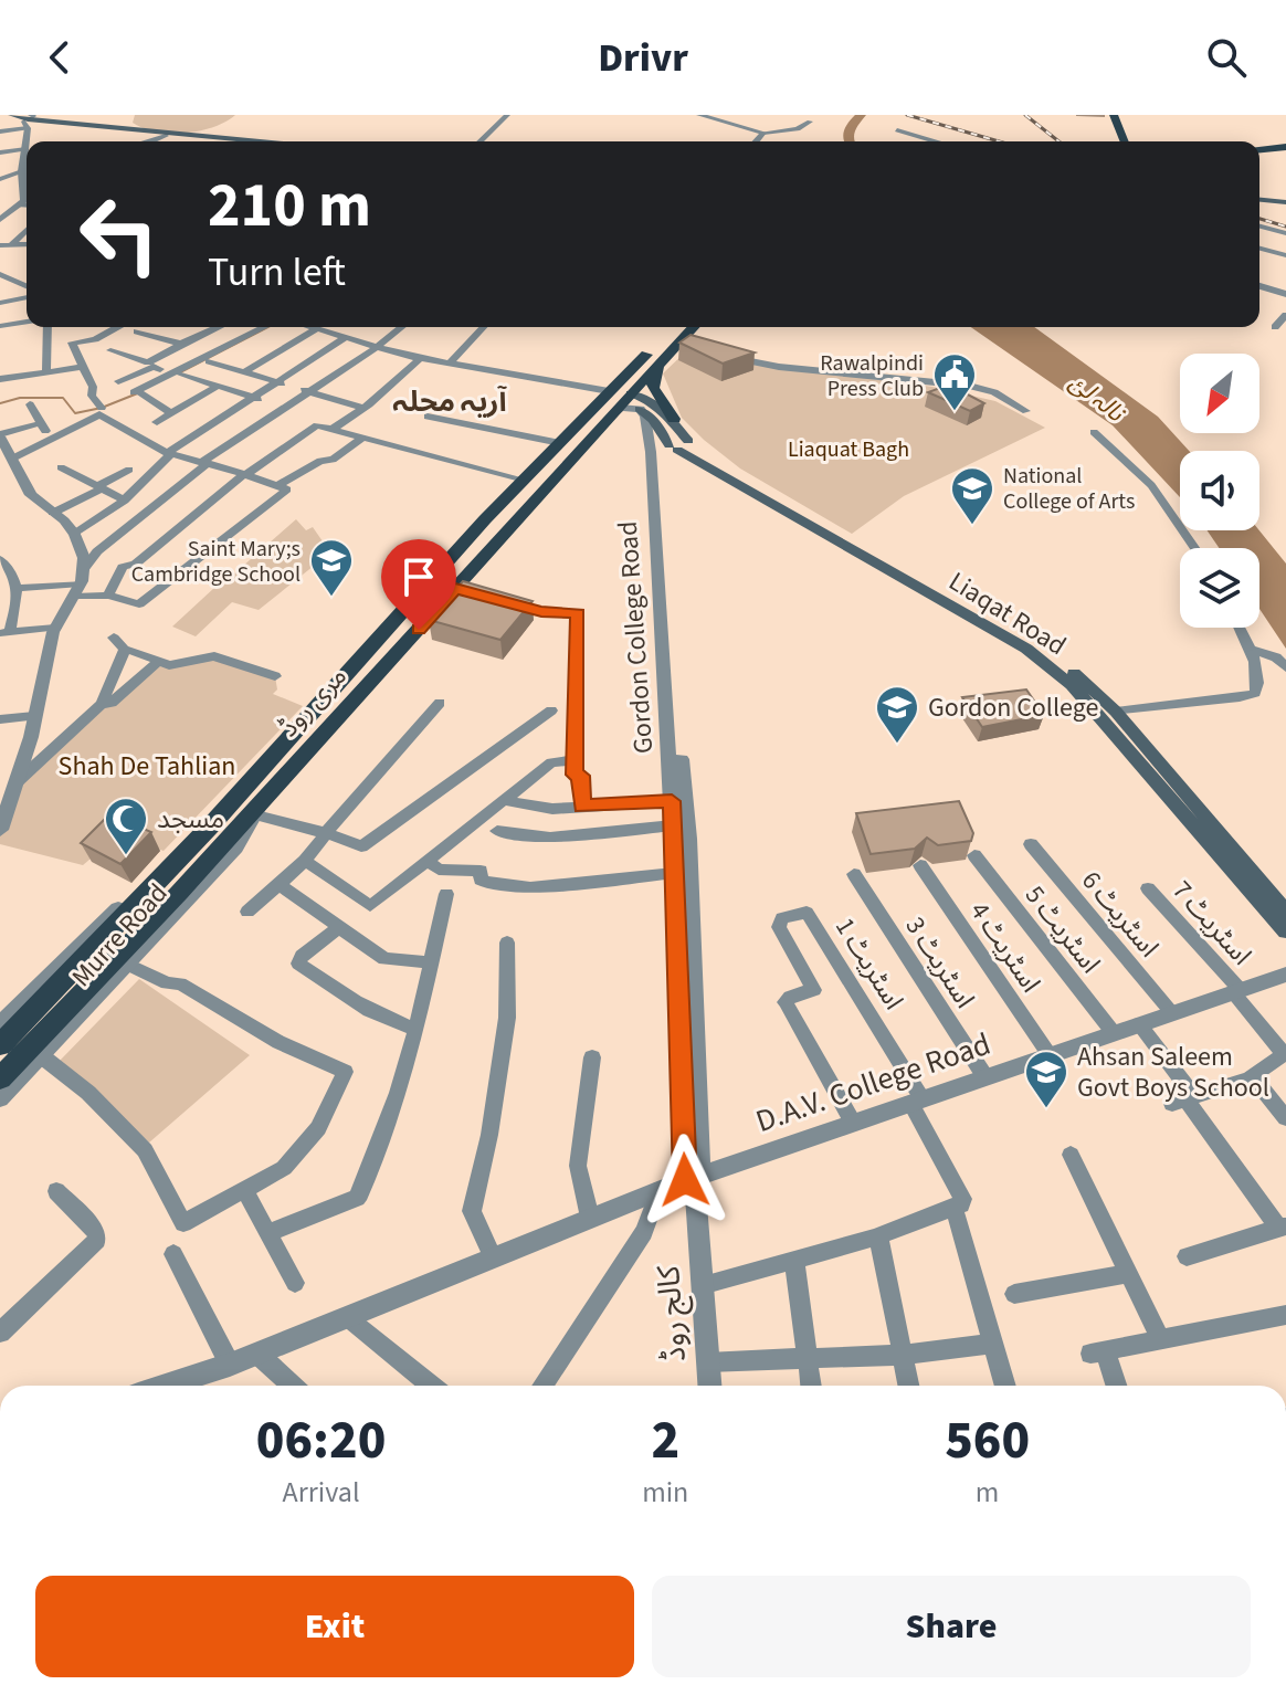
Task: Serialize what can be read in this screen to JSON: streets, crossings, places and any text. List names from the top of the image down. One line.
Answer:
{"streets":{"main road":["Liaqat Road","مری روڈ"],"street":["Gordon College Road","اسٹریٹ 6","اسٹریٹ 7","اسٹریٹ 5","Murre Road","اسٹریٹ 4","اسٹریٹ 3","اسٹریٹ 1","D.A.V. College Road","کالج روڈ"]},"crossings":[["Liaqat Road","Gordon College Road"],["Liaqat Road","مری روڈ"],["Gordon College Road","مری روڈ"],["Gordon College Road","D.A.V. College Road"],["Gordon College Road","کالج روڈ"],["مری روڈ","Murre Road"],["اسٹریٹ 6","D.A.V. College Road"],["اسٹریٹ 7","D.A.V. College Road"],["اسٹریٹ 5","D.A.V. College Road"],["اسٹریٹ 4","D.A.V. College Road"],["اسٹریٹ 3","D.A.V. College Road"],["اسٹریٹ 1","D.A.V. College Road"],["D.A.V. College Road","کالج روڈ"]],"districts":["آریہ محلہ"],"water":["نالہ لئ"],"parks":["Liaquat Bagh","Shah De Tahlian"],"places":{"public building":["Rawalpindi Press Club"],"school or university":["National College of Arts","Saint Mary;s Cambridge School","Gordon College","Ahsan Saleem Govt Boys School"],"mosque":["مسجد"]},"north":"bottom left","page":{"header":"Drivr","turn":["210 m","Turn left"],"eta":["06:20","Arrival","2","min","560","m"],"buttons":["Exit","Share"]}}
